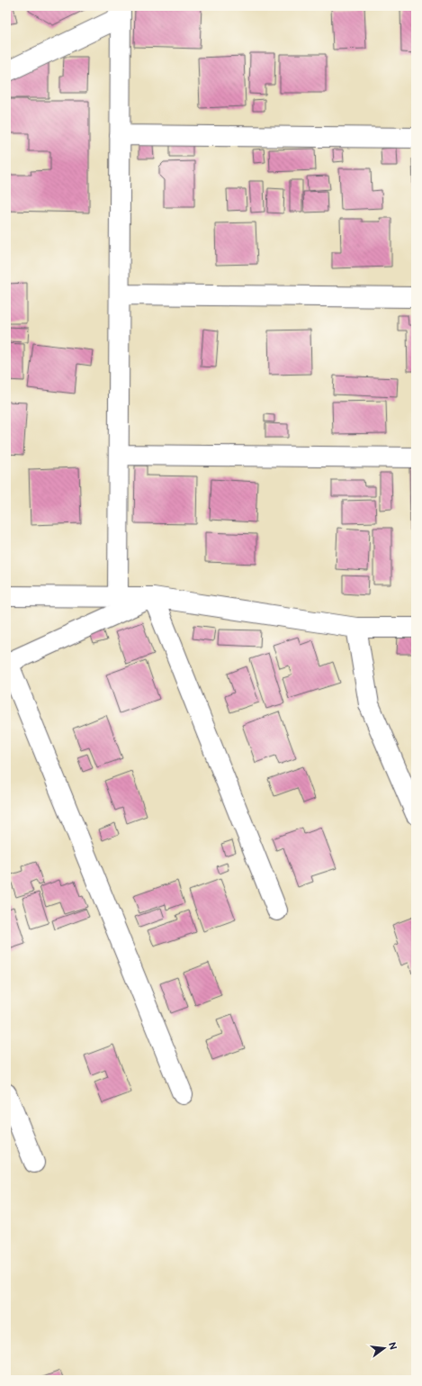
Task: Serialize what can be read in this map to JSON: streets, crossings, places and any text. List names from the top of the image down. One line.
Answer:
{"north":"right"}
